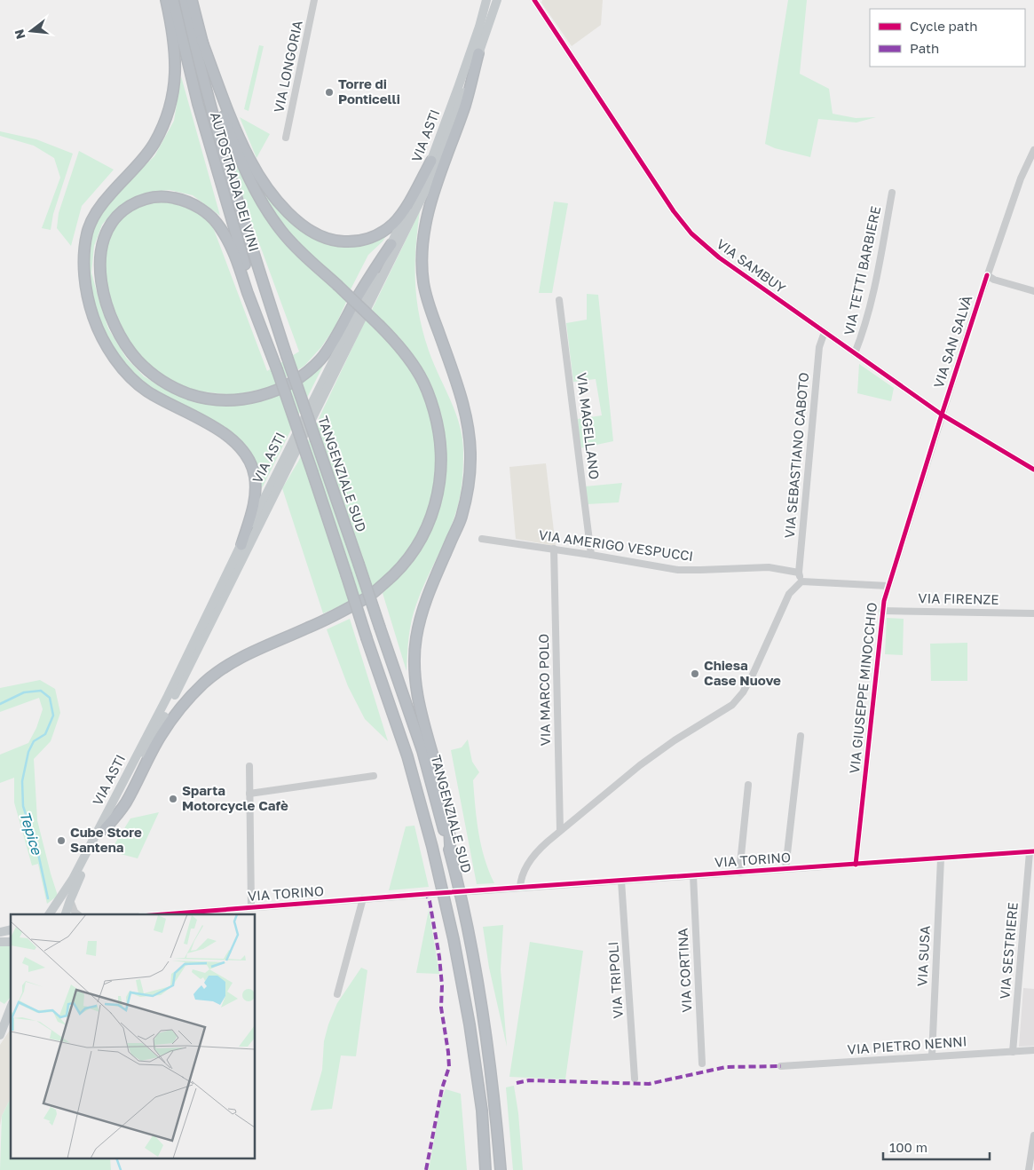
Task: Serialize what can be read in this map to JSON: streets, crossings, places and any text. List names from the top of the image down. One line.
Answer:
{"streets":{"highway":["AUTOSTRADA DEI VINI","TANGENZIALE SUD"],"main road":["VIA ASTI"],"street":["VIA LONGORIA","VIA SAMBUY","VIA TETTI BARBIERE","VIA SAN SALVÀ","VIA MAGELLANO","VIA SEBASTIANO CABOTO","VIA AMERIGO VESPUCCI","VIA FIRENZE","VIA GIUSEPPE MINOCCHIO","VIA MARCO POLO","VIA TORINO","VIA SESTRIERE","VIA SUSA","VIA CORTINA","VIA TRIPOLI","VIA PIETRO NENNI"]},"crossings":[["AUTOSTRADA DEI VINI","TANGENZIALE SUD"],["VIA SAMBUY","VIA TETTI BARBIERE"],["VIA SAMBUY","VIA SAN SALVÀ"],["VIA SAMBUY","VIA SEBASTIANO CABOTO"],["VIA SAMBUY","VIA GIUSEPPE MINOCCHIO"],["VIA SAN SALVÀ","VIA GIUSEPPE MINOCCHIO"],["VIA MAGELLANO","VIA AMERIGO VESPUCCI"],["VIA SEBASTIANO CABOTO","VIA AMERIGO VESPUCCI"],["VIA AMERIGO VESPUCCI","VIA MARCO POLO"],["VIA FIRENZE","VIA GIUSEPPE MINOCCHIO"],["VIA GIUSEPPE MINOCCHIO","VIA TORINO"],["VIA TORINO","VIA SESTRIERE"],["VIA TORINO","VIA SUSA"],["VIA TORINO","VIA CORTINA"],["VIA TORINO","VIA TRIPOLI"],["VIA SESTRIERE","VIA PIETRO NENNI"],["VIA SUSA","VIA PIETRO NENNI"]],"water":["Tepice"],"places":["Torre di Ponticelli","Chiesa Case Nuove","Sparta Motorcycle Cafè","Cube Store Santena"],"legend":["Cycle path","Path"],"scale_bar":"100 m","north":"left"}
